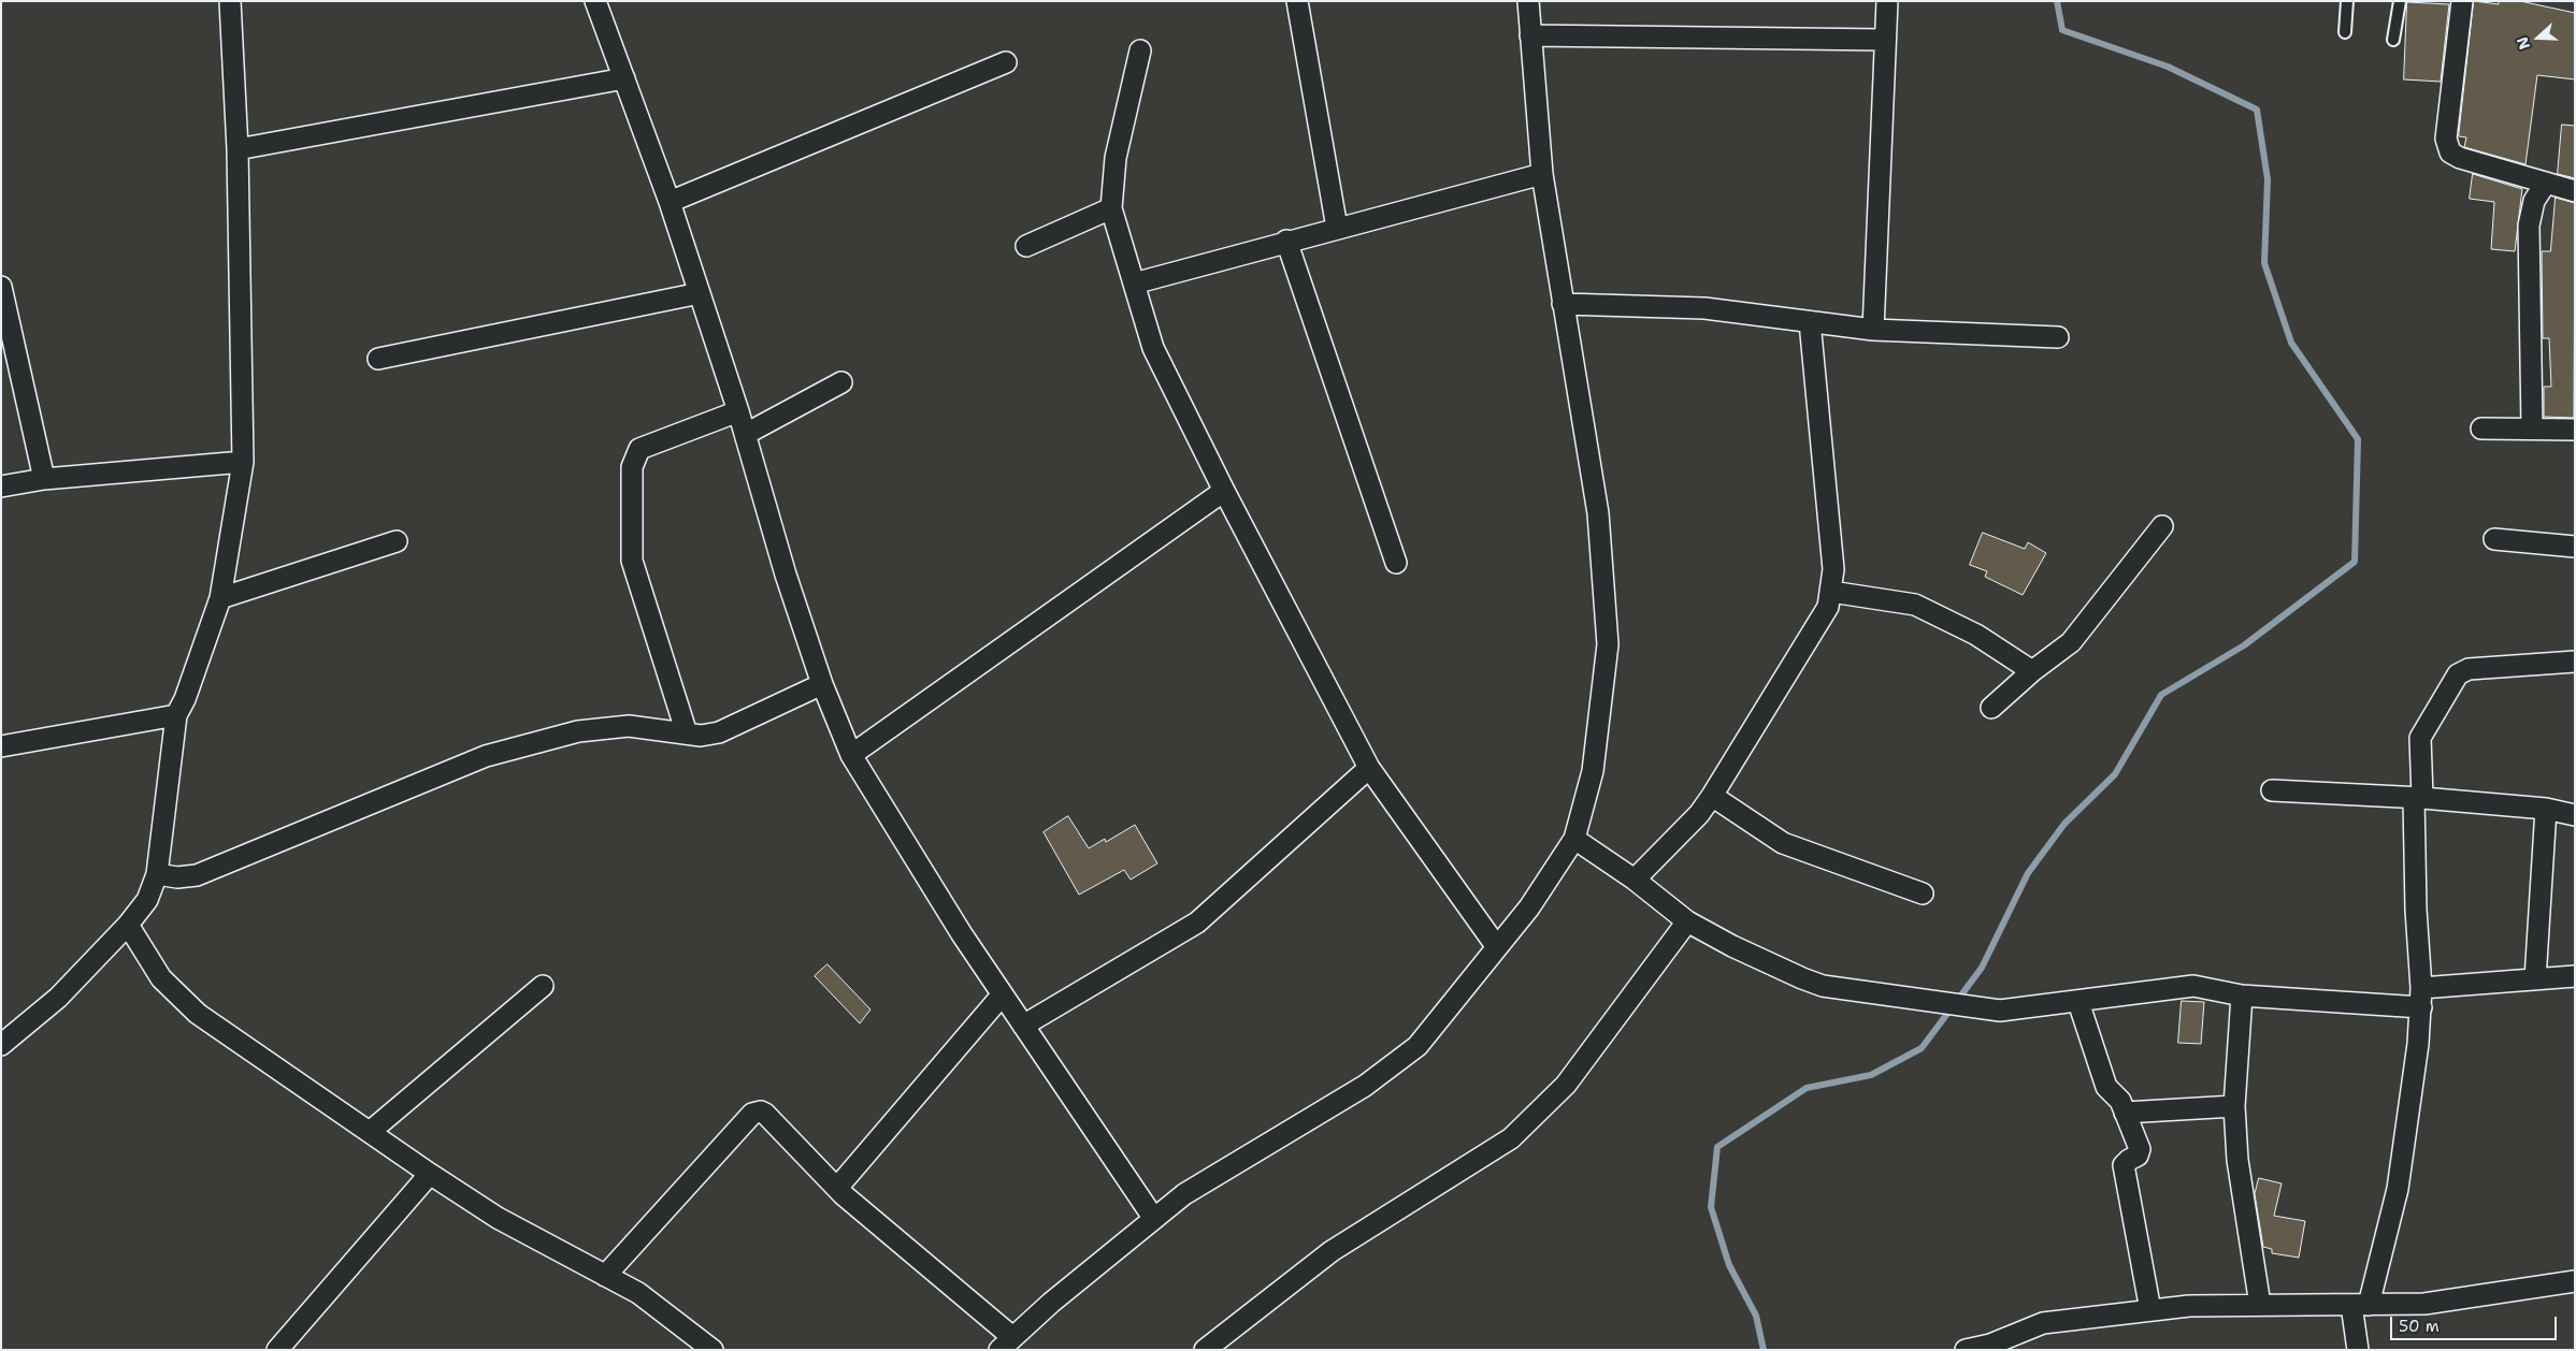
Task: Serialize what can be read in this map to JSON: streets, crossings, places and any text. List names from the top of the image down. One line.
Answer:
{"scale_bar":"50 m","north":"left"}
